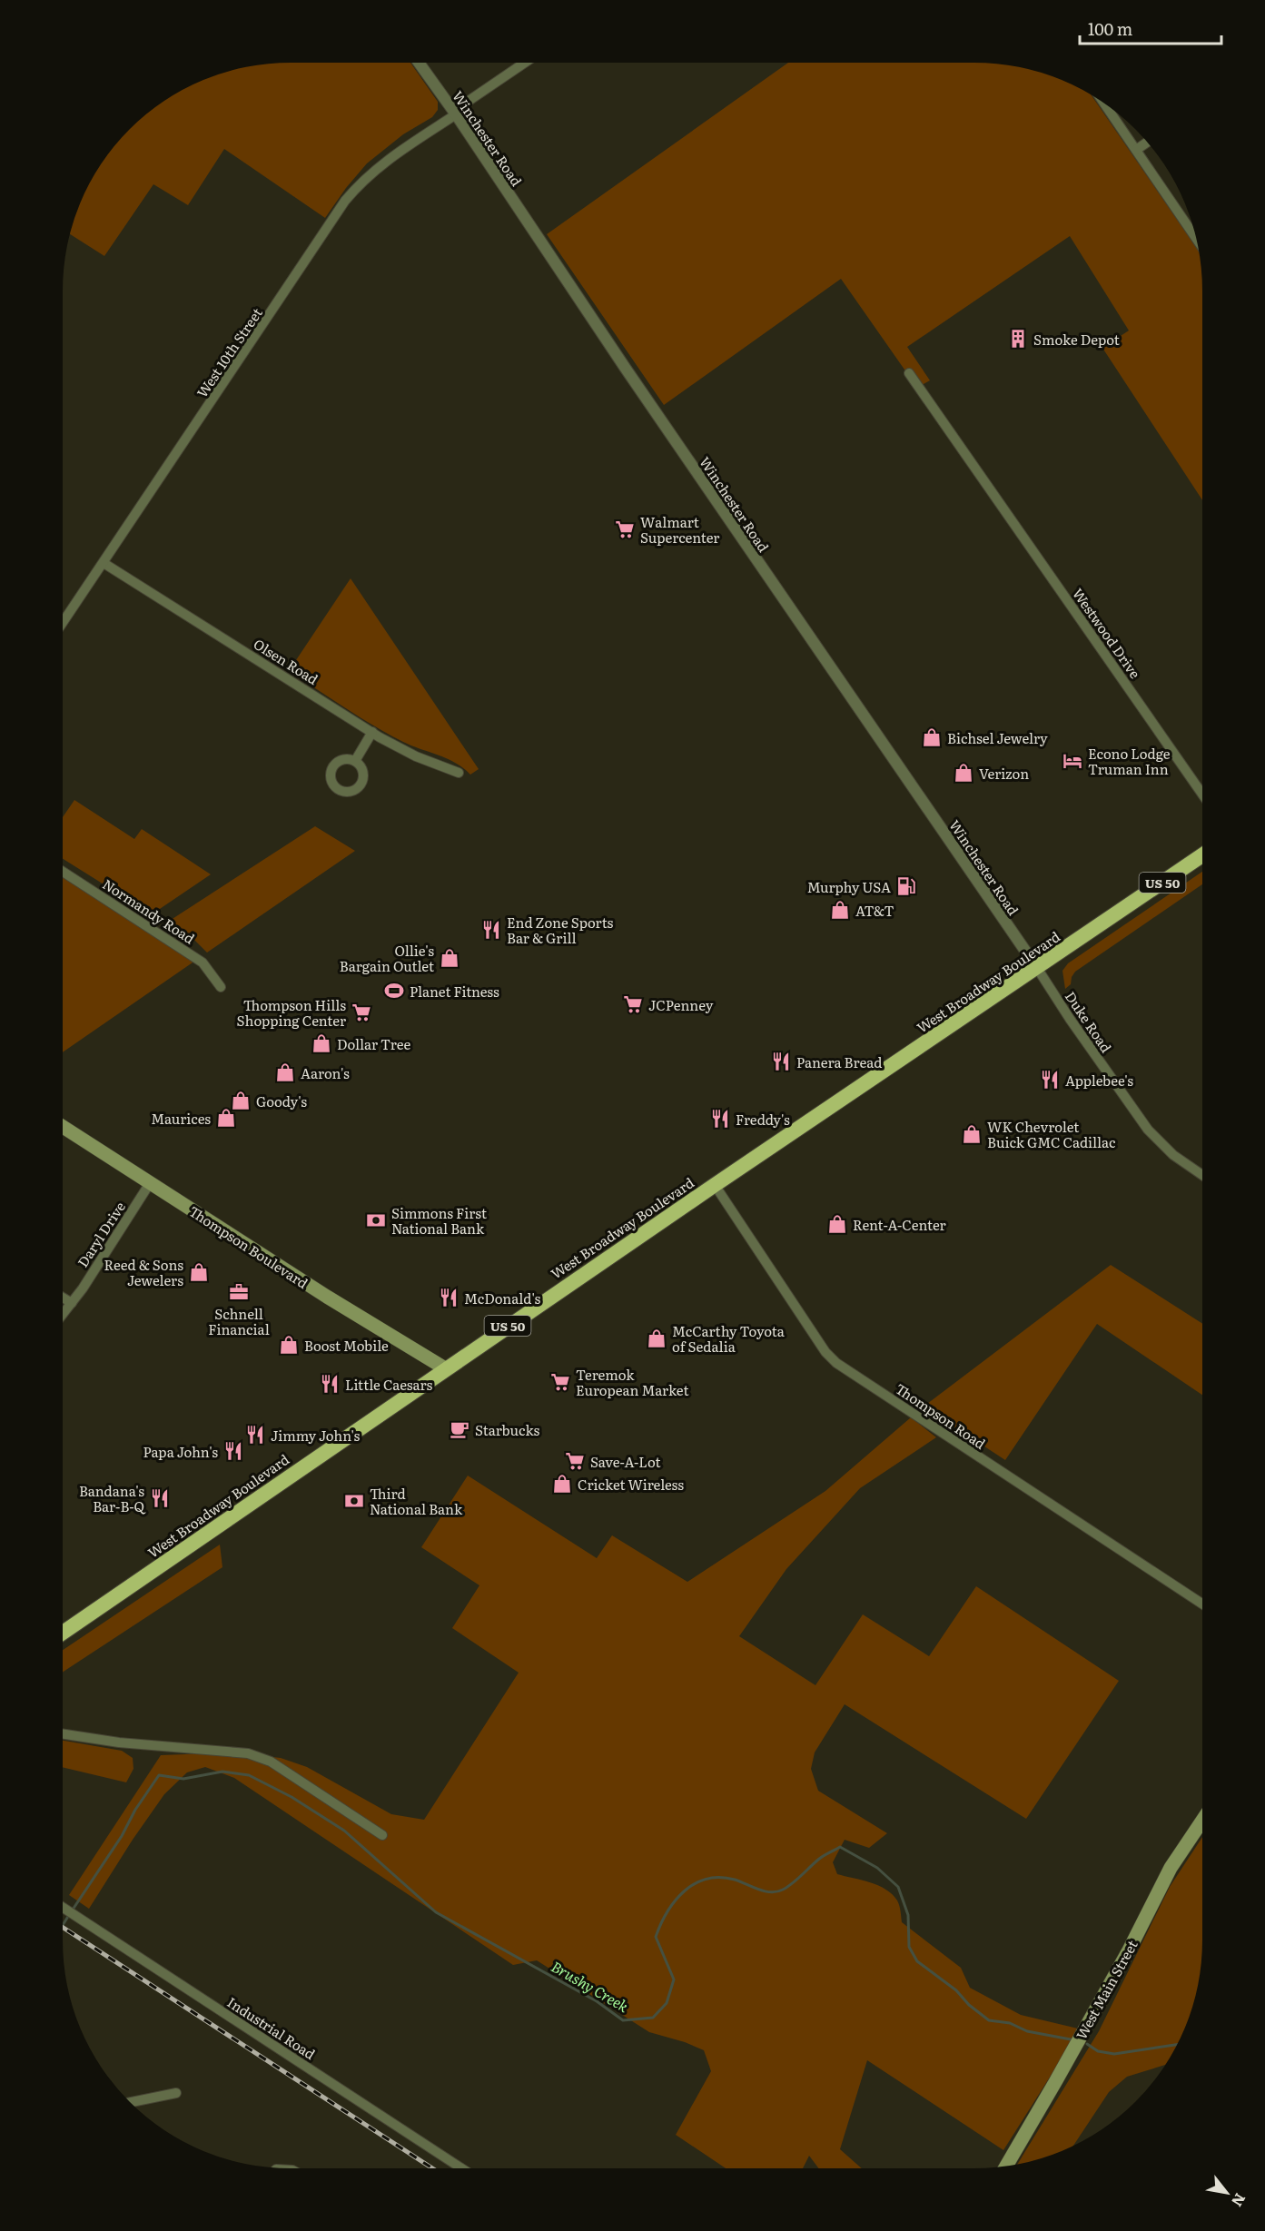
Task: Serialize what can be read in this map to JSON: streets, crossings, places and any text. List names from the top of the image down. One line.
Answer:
{"streets":{"highway":["US 50","West Broadway Boulevard"],"main road":["Thompson Boulevard","West Main Street"],"street":["Winchester Road","West 10th Street","Westwood Drive","Olsen Road","Normandy Road","Duke Road","Daryl Drive","Thompson Road","Industrial Road"]},"crossings":[["Winchester Road","West 10th Street"],["Winchester Road","West Broadway Boulevard"],["Winchester Road","Duke Road"],["West 10th Street","Olsen Road"],["West Broadway Boulevard","Duke Road"],["West Broadway Boulevard","Thompson Boulevard"],["West Broadway Boulevard","Thompson Road"],["Daryl Drive","Thompson Boulevard"]],"water":["Brushy Creek"],"places":{"building":["Smoke Depot"],"supermarket":["Walmart Supercenter","JCPenney","Thompson Hills Shopping Center","Teremok European Market","Save-A-Lot"],"shop":["Bichsel Jewelry","Verizon","AT&T","Ollie's Bargain Outlet","Dollar Tree","Aaron's","Goody's","Maurices","WK Chevrolet Buick GMC Cadillac","Rent-A-Center","Reed & Sons Jewelers","McCarthy Toyota of Sedalia","Boost Mobile","Cricket Wireless"],"hotel":["Econo Lodge Truman Inn"],"fuel station":["Murphy USA"],"restaurant":["End Zone Sports Bar & Grill","Panera Bread","Applebee's","Freddy's","McDonald's","Little Caesars","Jimmy John's","Papa John's","Bandana's Bar-B-Q"],"sports":["Planet Fitness"],"bank":["Simmons First National Bank","Third National Bank"],"office":["Schnell Financial"],"cafe":["Starbucks"]},"scale_bar":"100 m","north":"bottom right"}
